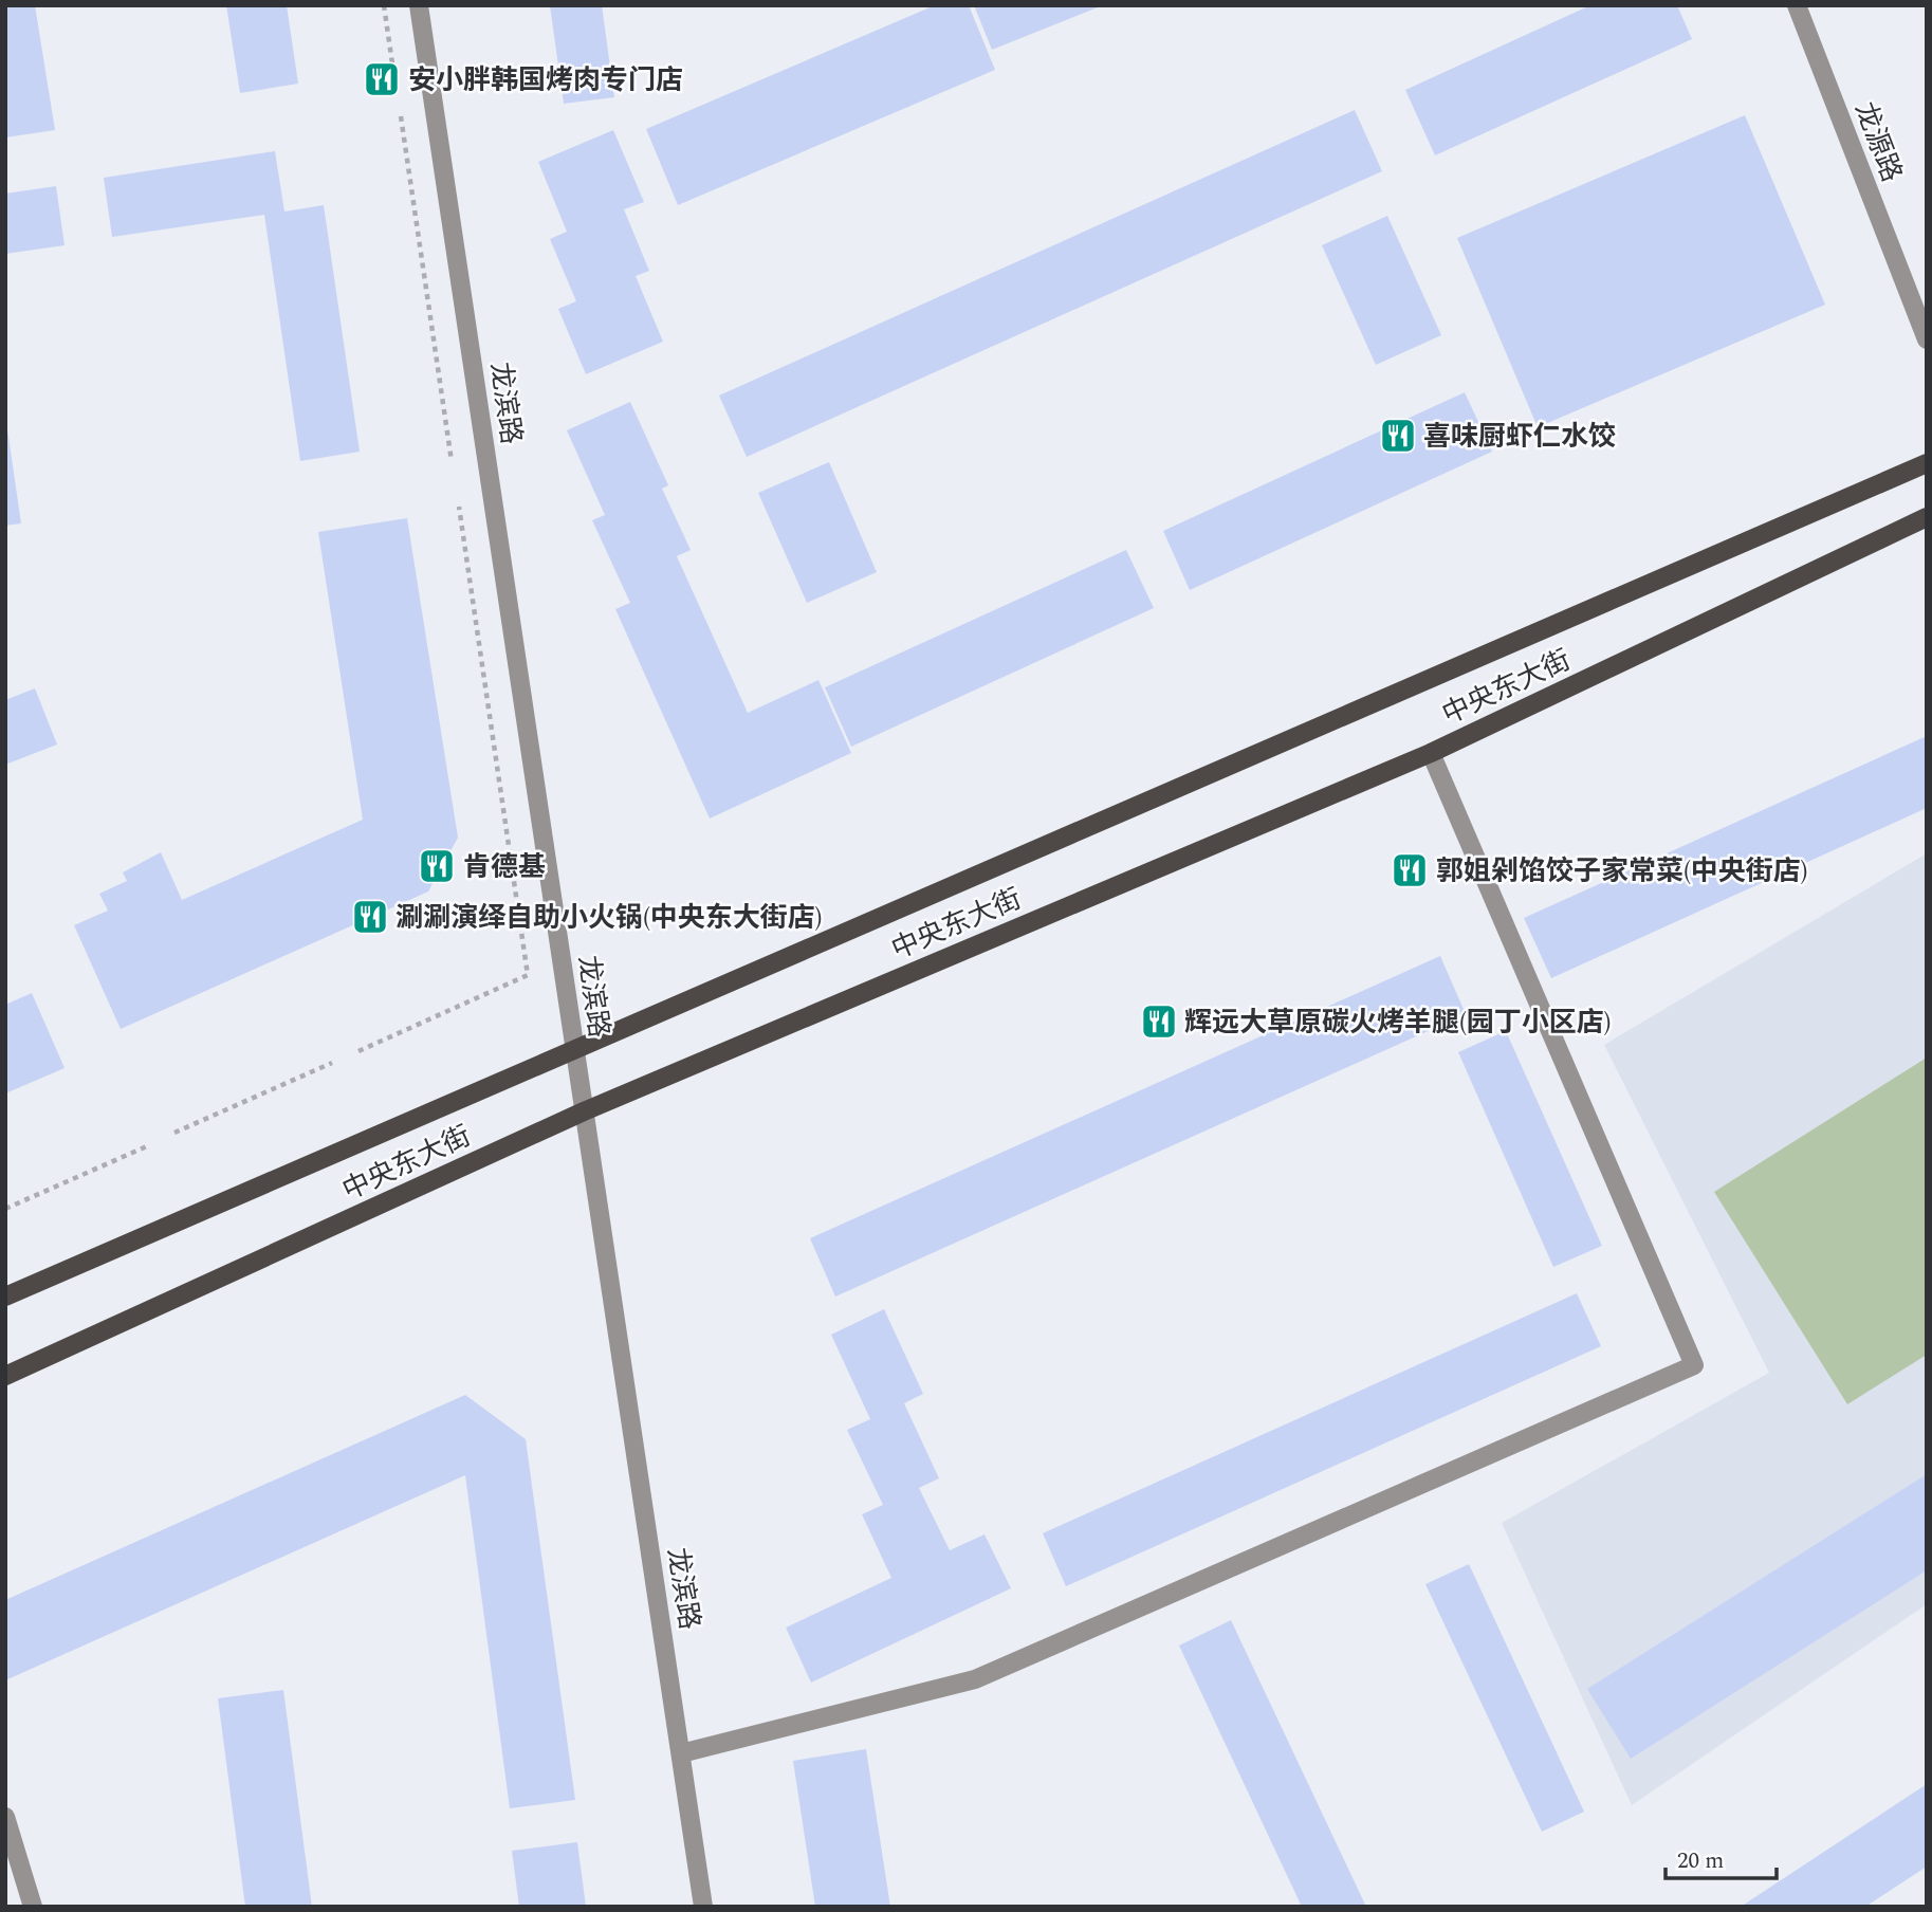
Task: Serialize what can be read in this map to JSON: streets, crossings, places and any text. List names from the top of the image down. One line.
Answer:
{"streets":{"main road":["中央东大街"],"street":["龙源路","龙滨路"]},"crossings":[["龙滨路","中央东大街"]],"places":{"restaurant":["安小胖韩国烤肉专门店","喜味厨虾仁水饺","肯德基","郭姐剁馅饺子家常菜(中央街店)","涮涮演绎自助小火锅(中央东大街店)","辉远大草原碳火烤羊腿(园丁小区店)"]},"scale_bar":"20 m"}
